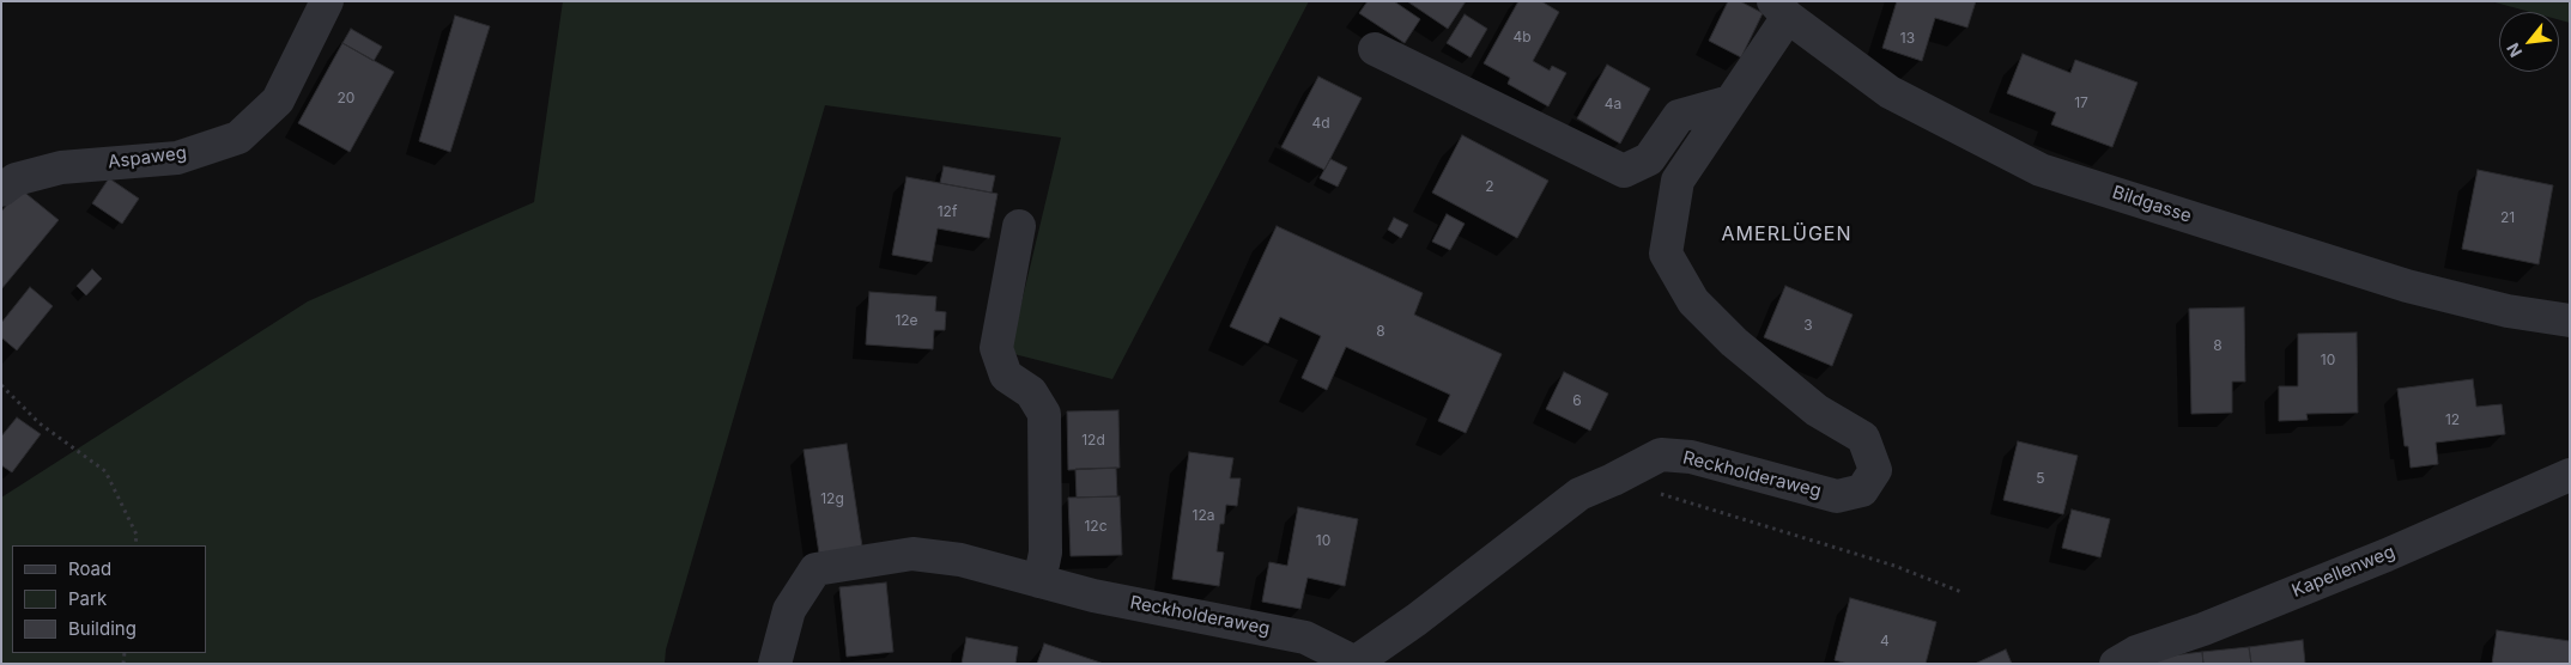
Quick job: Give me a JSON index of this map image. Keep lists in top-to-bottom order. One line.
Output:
{"streets":{"street":["Aspaweg","Bildgasse","Reckholderaweg","Kapellenweg"]},"crossings":[["Bildgasse","Reckholderaweg"]],"districts":["AMERLÜGEN"],"house_numbers":["4b","13","20","17","4a","4d","2","12f","21","12e","3","8","8","10","6","12","12d","5","12g","12a","12c","10","4"],"legend":["Road","Park","Building"],"north":"bottom left"}
